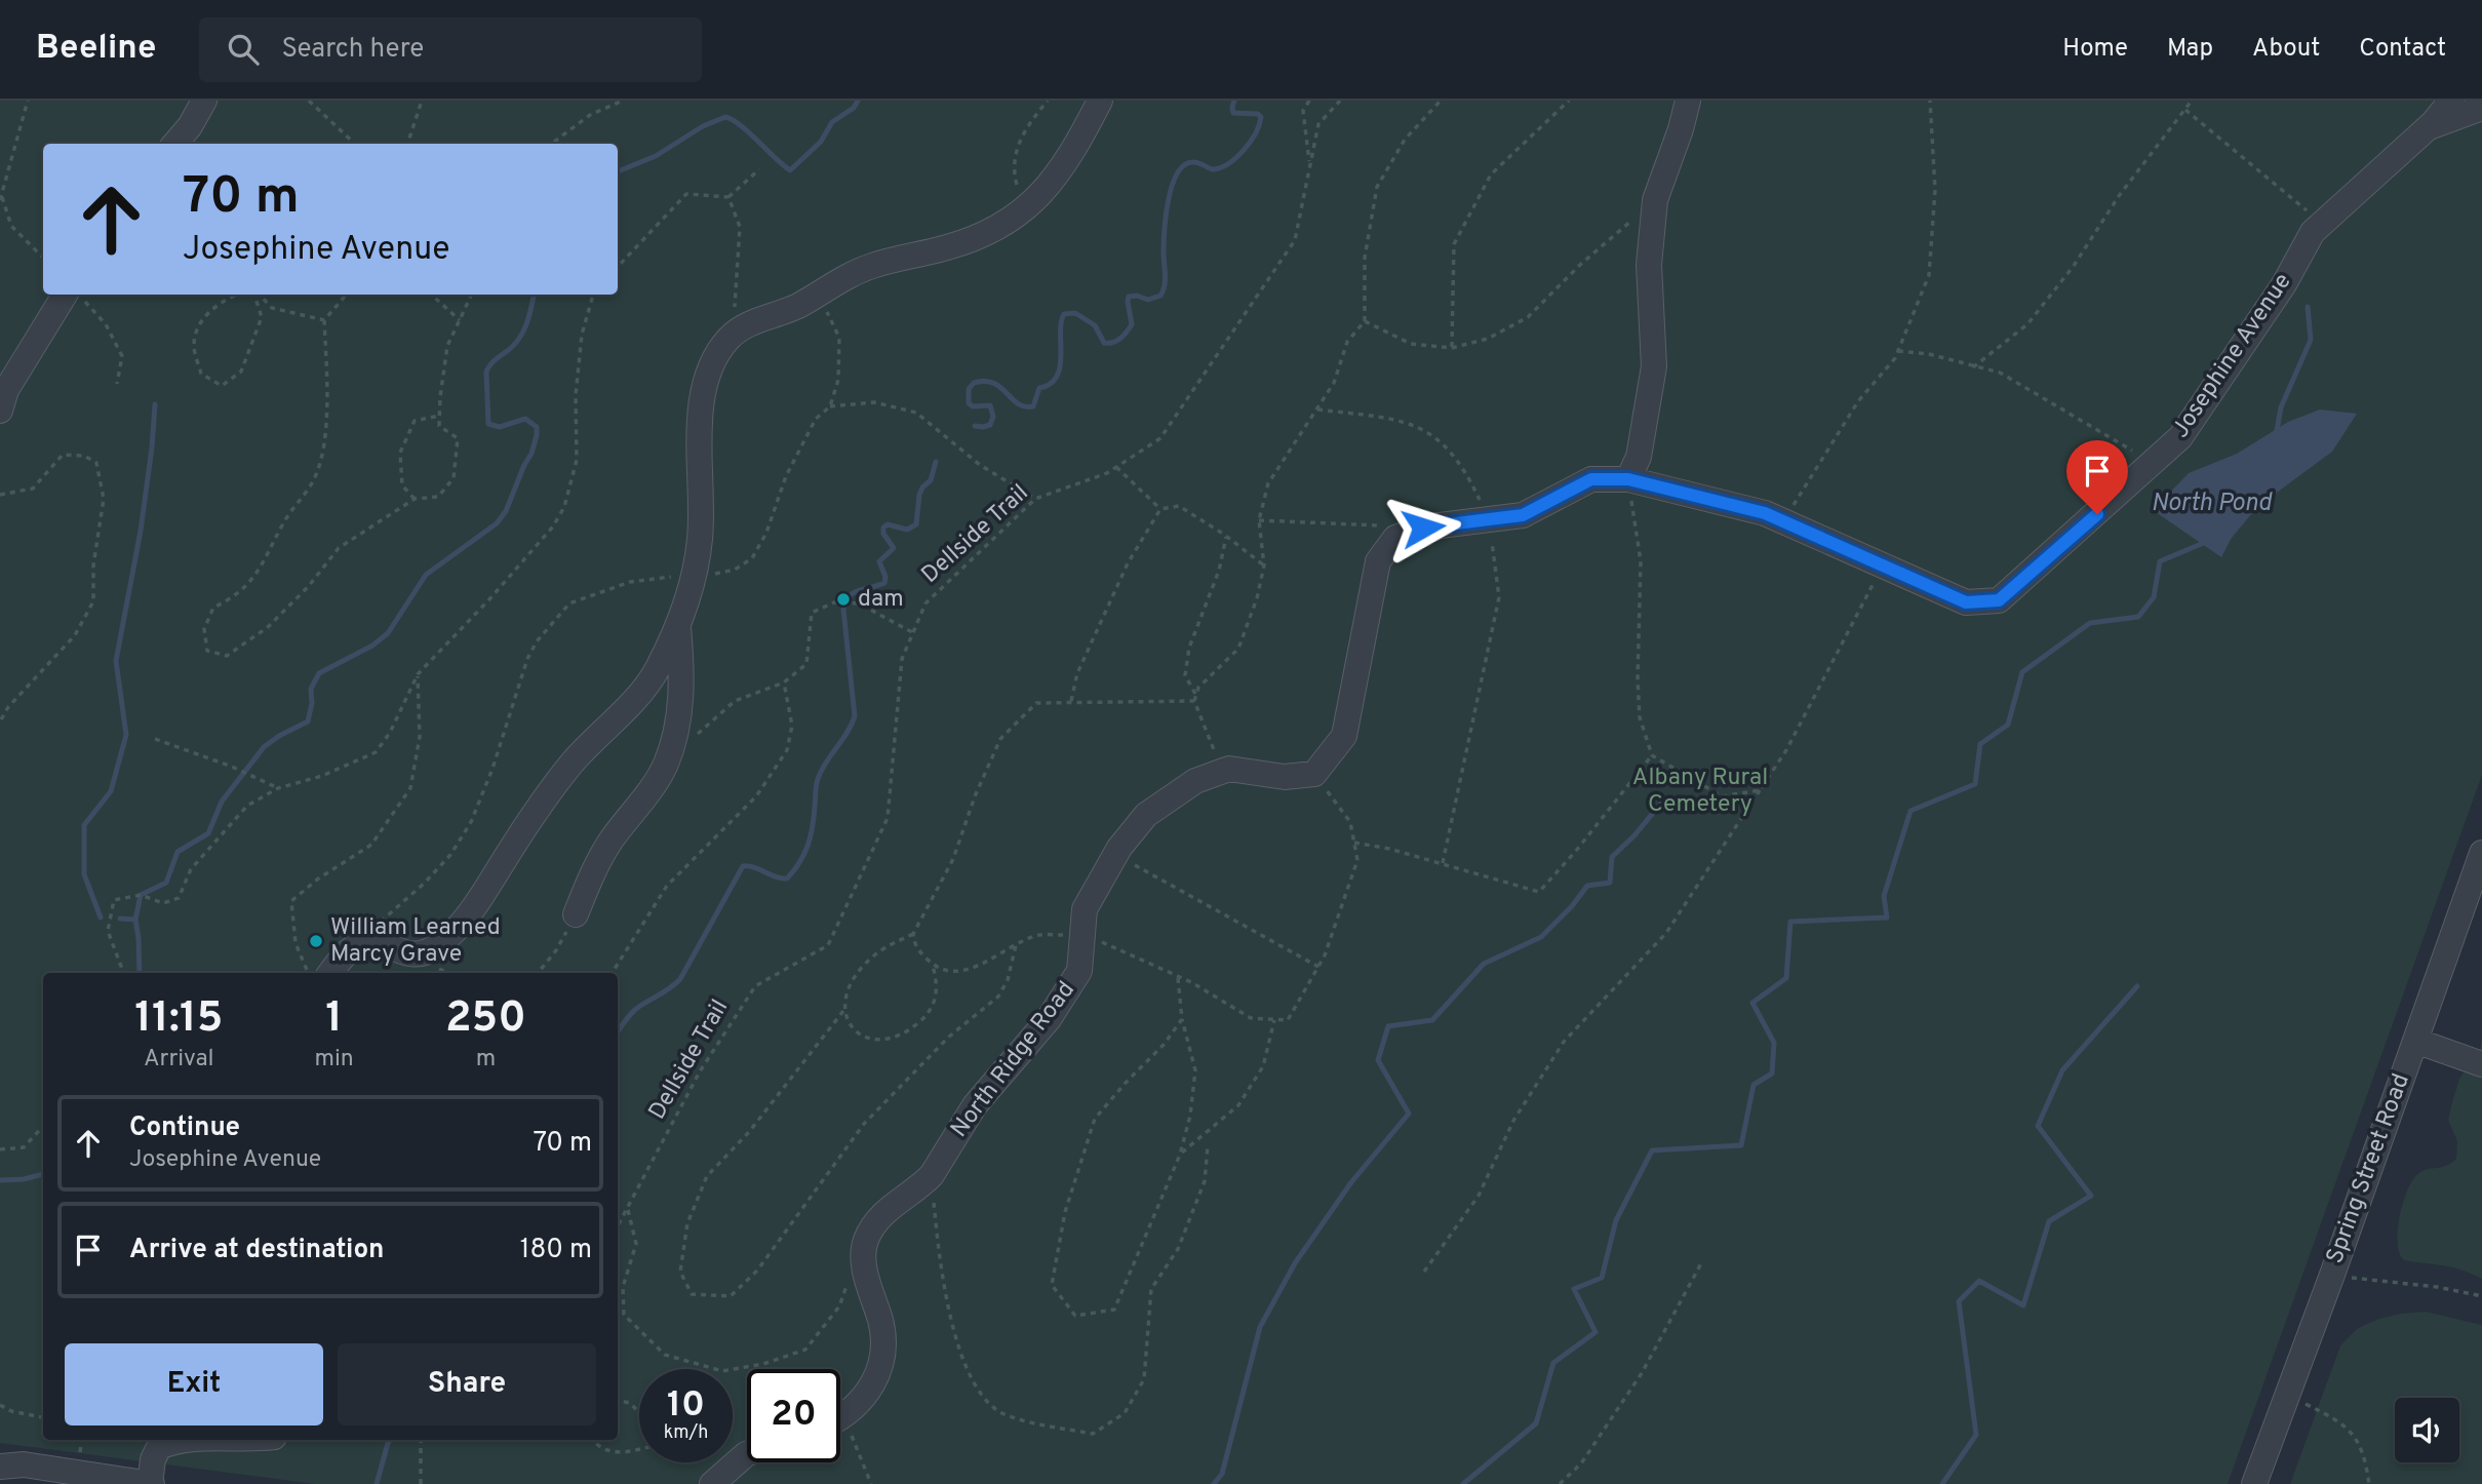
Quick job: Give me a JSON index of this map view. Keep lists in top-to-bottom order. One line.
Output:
{"streets":{"street":["Josephine Avenue","North Ridge Road","Spring Street Road"],"path":["Dellside Trail"]},"water":["North Pond"],"parks":["Albany Rural Cemetery"],"places":["dam","William Learned Marcy Grave"],"page":{"header":"Beeline","search":"Search here","nav":["Home","Map","About","Contact"],"turn":["70 m","Josephine Avenue"],"eta":["11:15","Arrival","1","min","250","m"],"list":[{"name":"Continue","note":"Josephine Avenue","value":"70 m"},{"name":"Arrive at destination","value":"180 m"}],"buttons":["Exit","Share"],"speed":"10 km/h","limit":"20"}}
